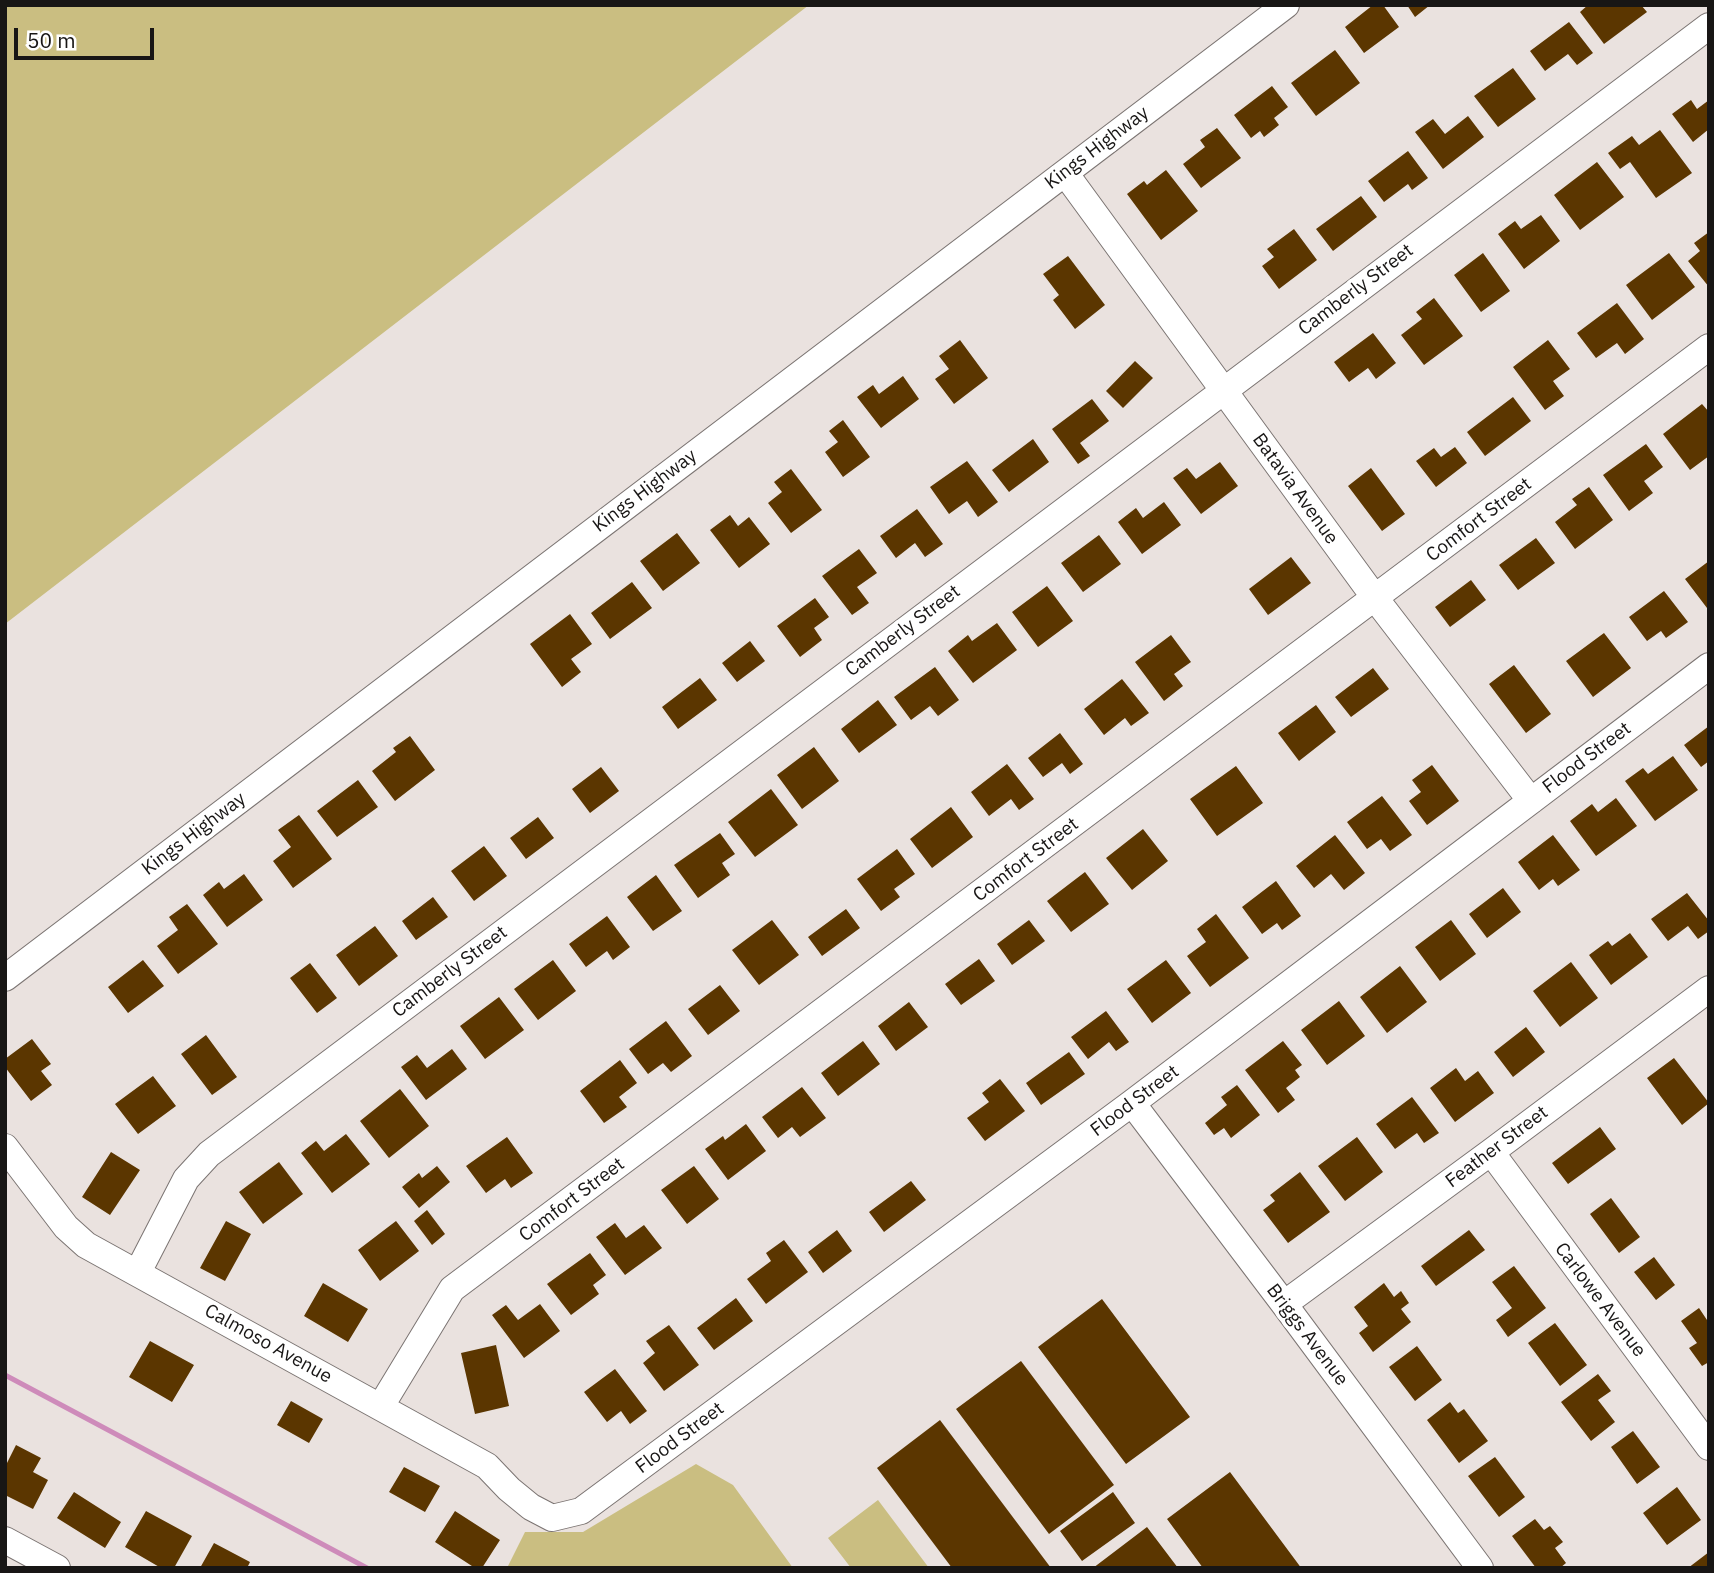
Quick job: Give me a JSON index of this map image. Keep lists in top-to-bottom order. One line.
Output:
{"streets":{"street":["Kings Highway","Camberly Street","Batavia Avenue","Comfort Street","Flood Street","Feather Street","Carlowe Avenue","Briggs Avenue","Calmoso Avenue"]},"crossings":[["Kings Highway","Batavia Avenue"],["Camberly Street","Batavia Avenue"],["Camberly Street","Calmoso Avenue"],["Batavia Avenue","Comfort Street"],["Batavia Avenue","Flood Street"],["Comfort Street","Calmoso Avenue"],["Flood Street","Briggs Avenue"],["Flood Street","Calmoso Avenue"],["Feather Street","Carlowe Avenue"],["Feather Street","Briggs Avenue"]],"scale_bar":"50 m"}
